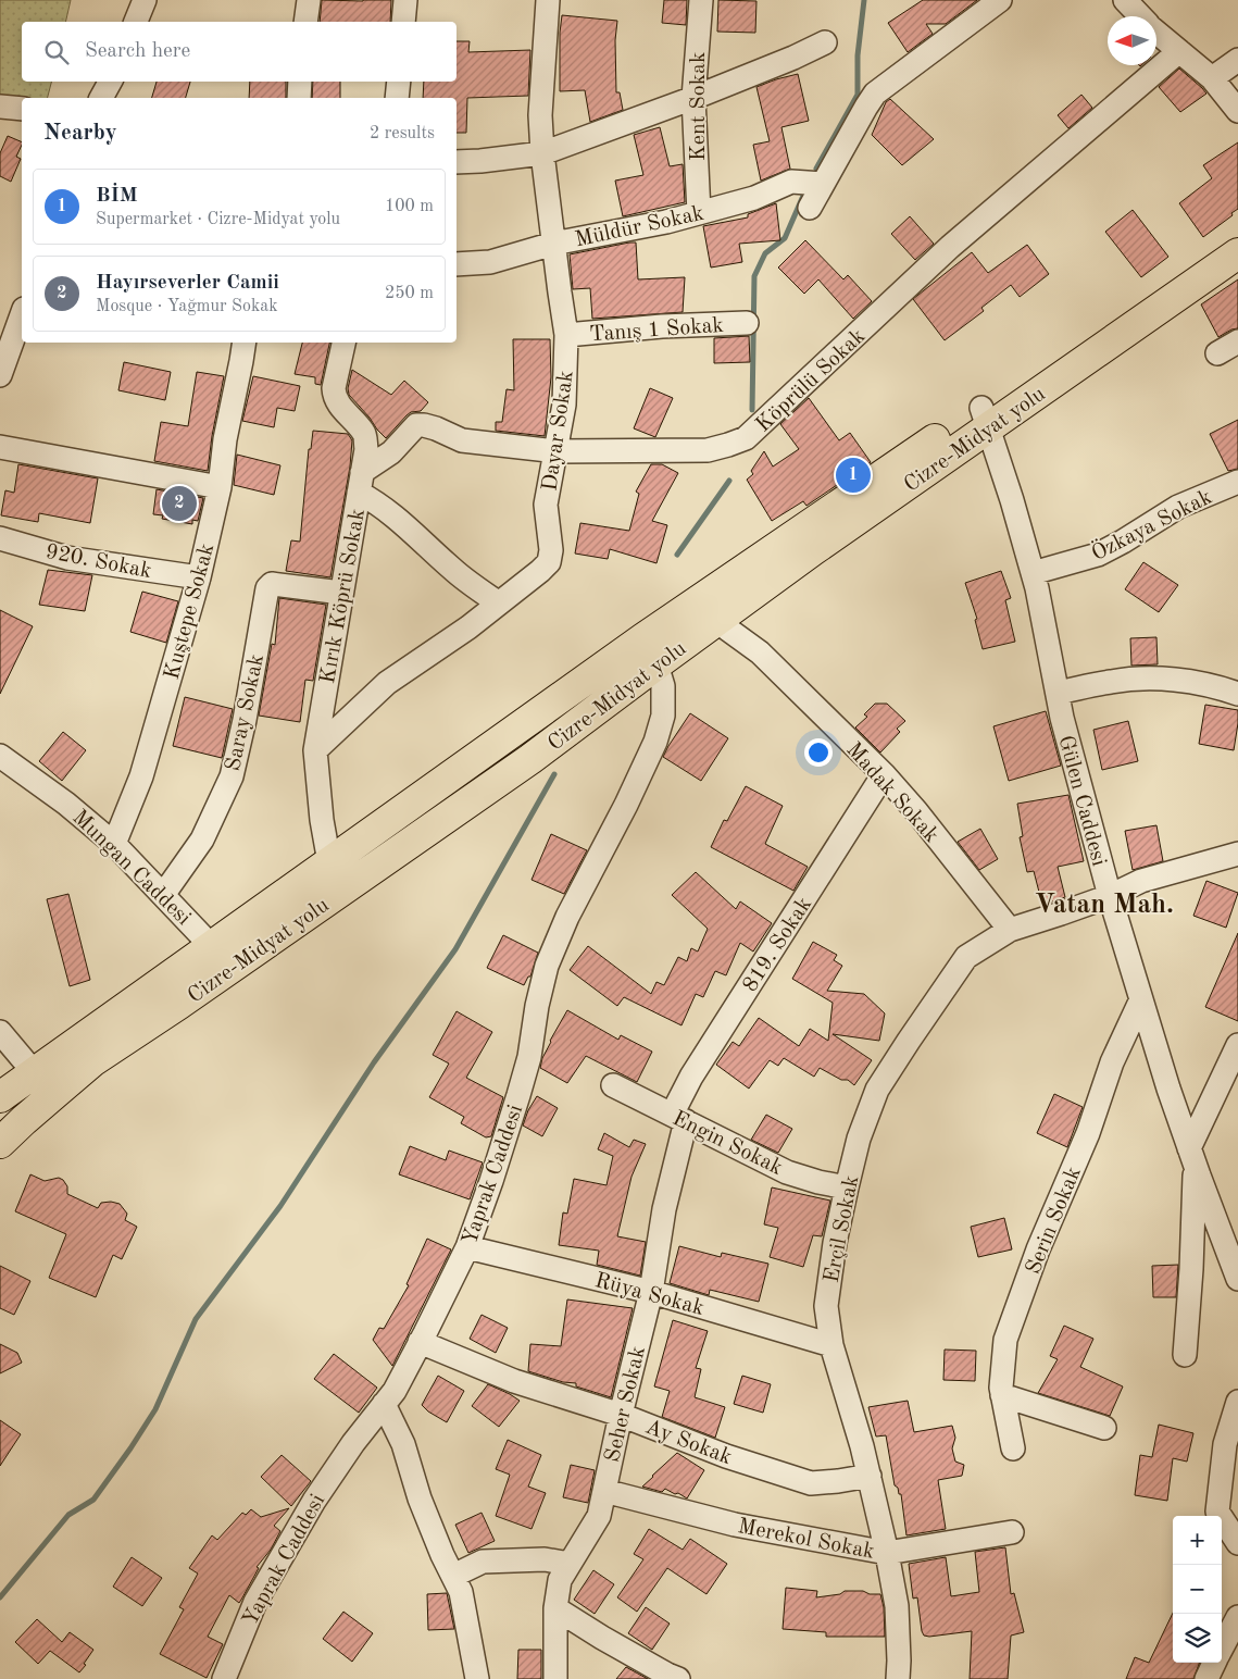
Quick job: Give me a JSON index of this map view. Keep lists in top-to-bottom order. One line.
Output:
{"streets":{"highway":["Cizre-Midyat yolu"],"street":["Kent Sokak","Müldür Sokak","Tanış 1 Sokak","Köprülü Sokak","Dayar Sokak","Özkaya Sokak","920. Sokak","Kırık Köprü Sokak","Kuştepe Sokak","Saray Sokak","Madak Sokak","Gülen Caddesi","Mungan Caddesi","819. Sokak","Engin Sokak","Yaprak Caddesi","Serin Sokak","Erçil Sokak","Rüya Sokak","Seher Sokak","Ay Sokak","Merekol Sokak"]},"crossings":[["Kent Sokak","Müldür Sokak"],["Müldür Sokak","Dayar Sokak"],["Tanış 1 Sokak","Dayar Sokak"],["Köprülü Sokak","Dayar Sokak"],["Köprülü Sokak","Kırık Köprü Sokak"],["Dayar Sokak","Kırık Köprü Sokak"],["Cizre-Midyat yolu","Kırık Köprü Sokak"],["Cizre-Midyat yolu","Madak Sokak"],["Cizre-Midyat yolu","Gülen Caddesi"],["Cizre-Midyat yolu","Mungan Caddesi"],["Cizre-Midyat yolu","Yaprak Caddesi"],["Özkaya Sokak","Gülen Caddesi"],["920. Sokak","Kuştepe Sokak"],["Kırık Köprü Sokak","Saray Sokak"],["Kuştepe Sokak","Mungan Caddesi"],["Saray Sokak","Mungan Caddesi"],["Madak Sokak","819. Sokak"],["Madak Sokak","Erçil Sokak"],["Gülen Caddesi","Serin Sokak"],["Gülen Caddesi","Erçil Sokak"],["819. Sokak","Engin Sokak"],["819. Sokak","Seher Sokak"],["Engin Sokak","Erçil Sokak"],["Engin Sokak","Seher Sokak"],["Yaprak Caddesi","Rüya Sokak"],["Yaprak Caddesi","Ay Sokak"],["Erçil Sokak","Rüya Sokak"],["Erçil Sokak","Ay Sokak"],["Erçil Sokak","Merekol Sokak"],["Rüya Sokak","Seher Sokak"],["Seher Sokak","Ay Sokak"],["Seher Sokak","Merekol Sokak"]],"districts":["Vatan Mah."],"north":"left","page":{"search":"Search here","heading":["Nearby","2 results"],"list":[{"mark":"1","name":"BİM","note":"Supermarket · Cizre-Midyat yolu","value":"100 m"},{"mark":"2","name":"Hayırseverler Camii","note":"Mosque · Yağmur Sokak","value":"250 m"}],"pins":["1","2"],"map_buttons":["+","−"]}}
